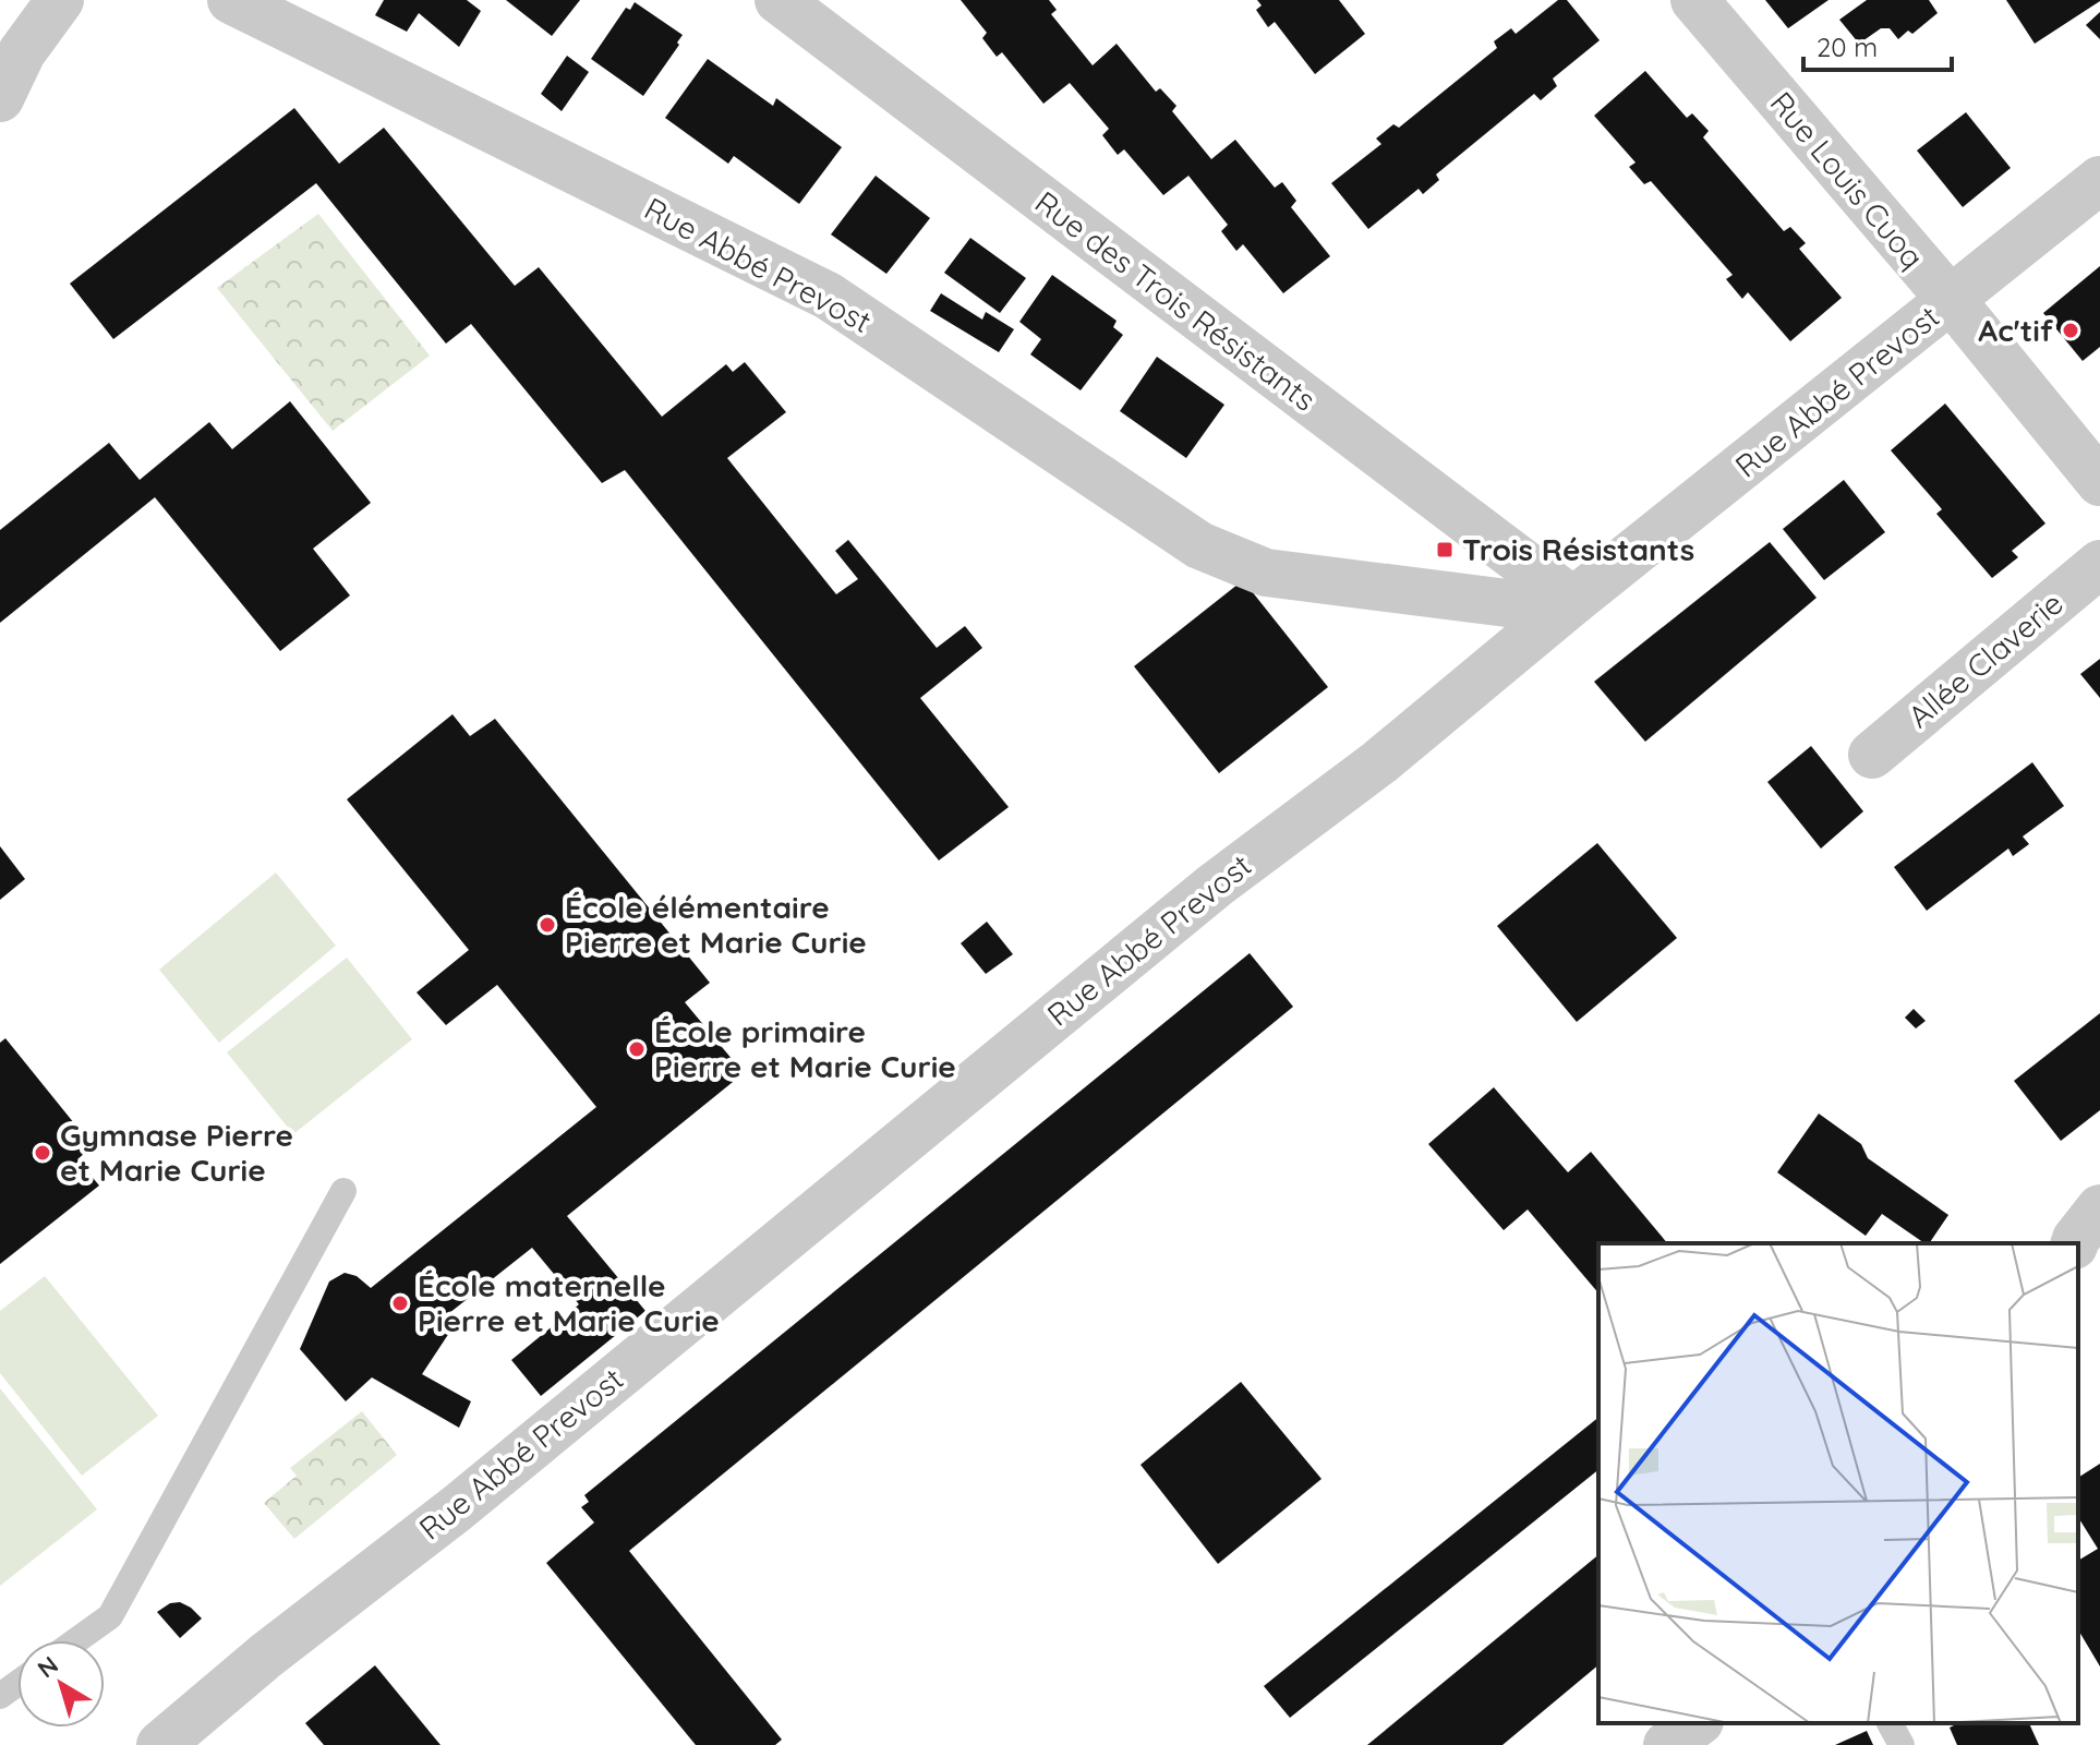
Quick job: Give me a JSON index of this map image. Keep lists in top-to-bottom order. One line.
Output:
{"streets":{"street":["Rue Louis Cuoq","Rue Abbé Prevost","Rue des Trois Résistants","Allée Claverie"]},"crossings":[["Rue Louis Cuoq","Rue Abbé Prevost"],["Rue Abbé Prevost","Rue des Trois Résistants"]],"places":{"other":["Ac'tif","École élémentaire Pierre et Marie Curie","École primaire Pierre et Marie Curie","Gymnase Pierre et Marie Curie","École maternelle Pierre et Marie Curie"],"transit":["Trois Résistants"]},"scale_bar":"20 m","north":"top left"}
